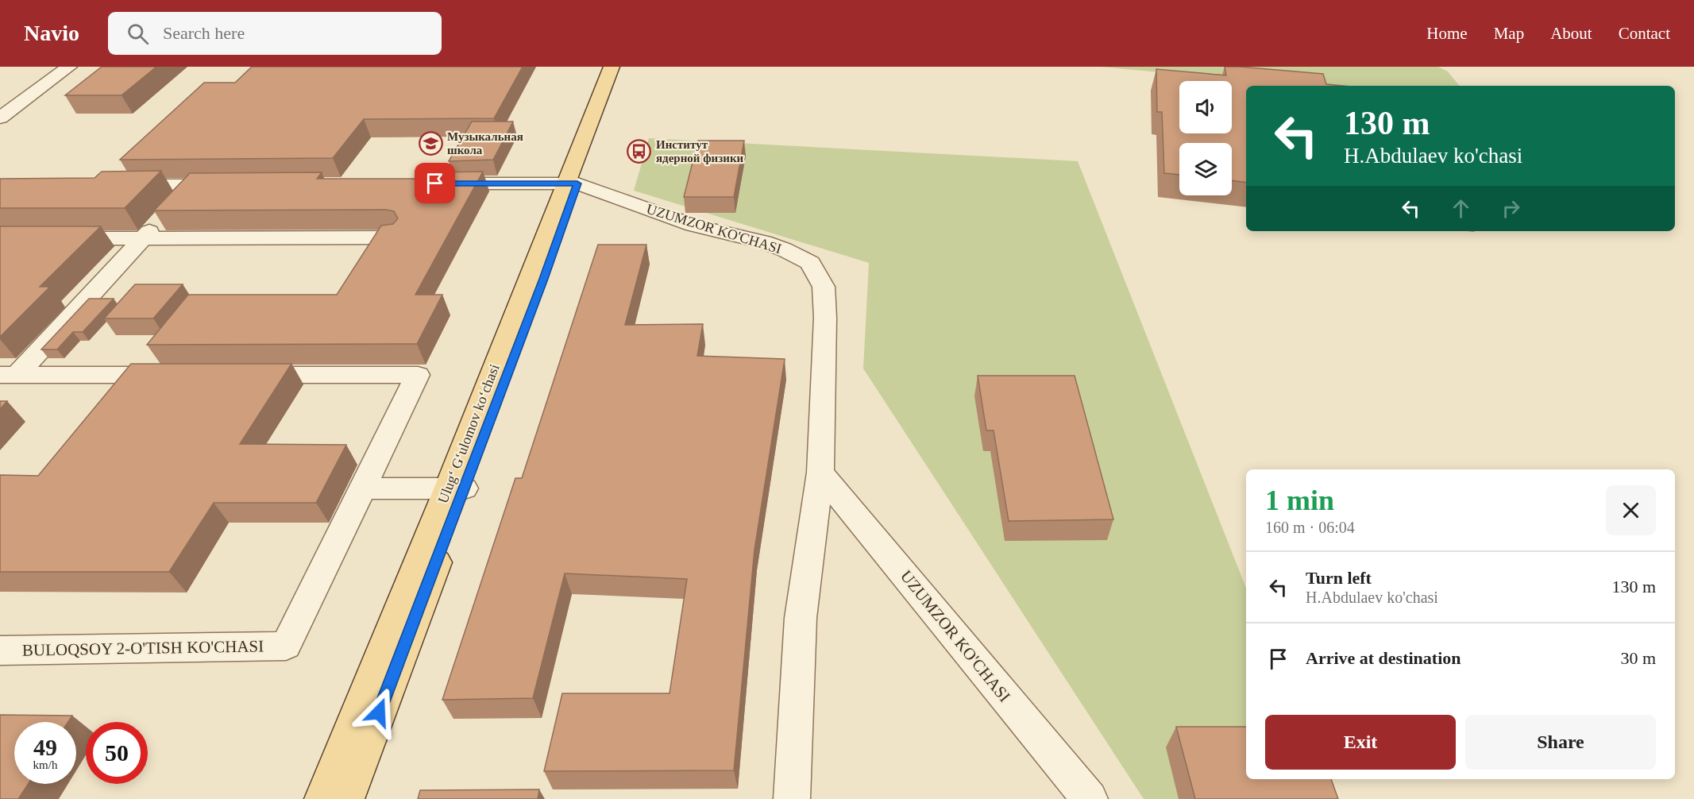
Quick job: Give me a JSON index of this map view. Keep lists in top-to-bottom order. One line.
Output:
{"streets":{"main road":["Ulugʻ Gʻulomov koʻchasi"],"street":["UZUMZOR KO'CHASI","BULOQSOY 2-O'TISH KO'CHASI"]},"crossings":[["UZUMZOR KO'CHASI","Ulugʻ Gʻulomov koʻchasi"]],"places":{"school or university":["Музыкальная школа"],"bus stop":["Институт ядерной физики"]},"page":{"header":"Navio","search":"Search here","nav":["Home","Map","About","Contact"],"turn":["130 m","H.Abdulaev ko'chasi"],"heading":["1 min","160 m · 06:04"],"list":[{"name":"Turn left","note":"H.Abdulaev ko'chasi","value":"130 m"},{"name":"Arrive at destination","value":"30 m"}],"buttons":["Exit","Share"],"speed":"49 km/h","limit":"50"}}
